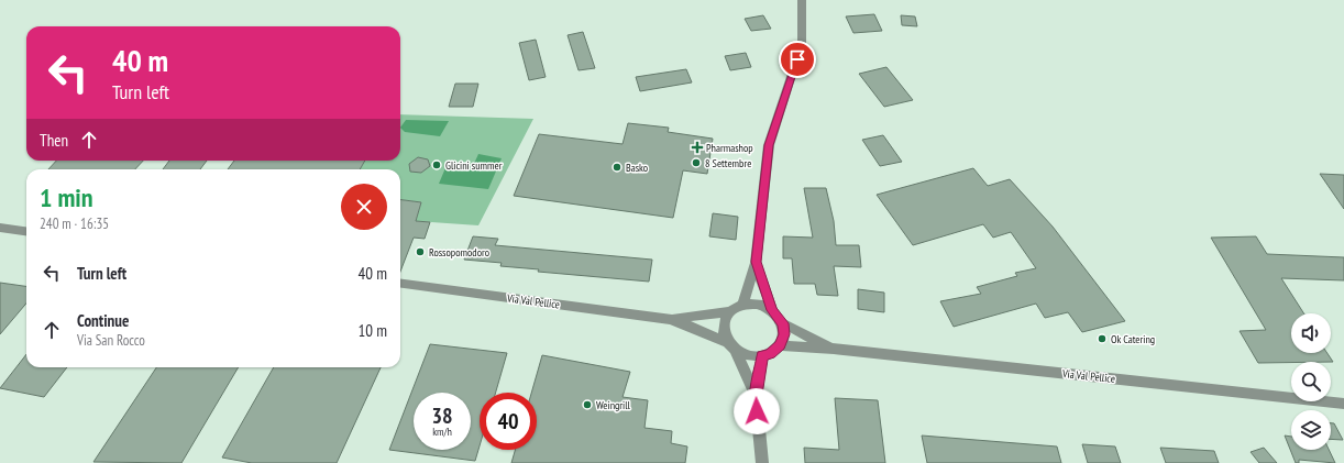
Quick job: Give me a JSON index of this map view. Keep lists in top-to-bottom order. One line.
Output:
{"streets":{"street":["Via Val Pellice"]},"places":{"health":["Pharmashop"],"other":["8 Settembre","Glicini summer","Basko","Rossopomodoro","Ok Catering","Weingrill"]},"page":{"turn":["40 m","Turn left"],"then":"Then","heading":["1 min","240 m · 16:35"],"list":[{"name":"Turn left","value":"40 m"},{"name":"Continue","note":"Via San Rocco","value":"10 m"}],"speed":"38 km/h","limit":"40"}}
